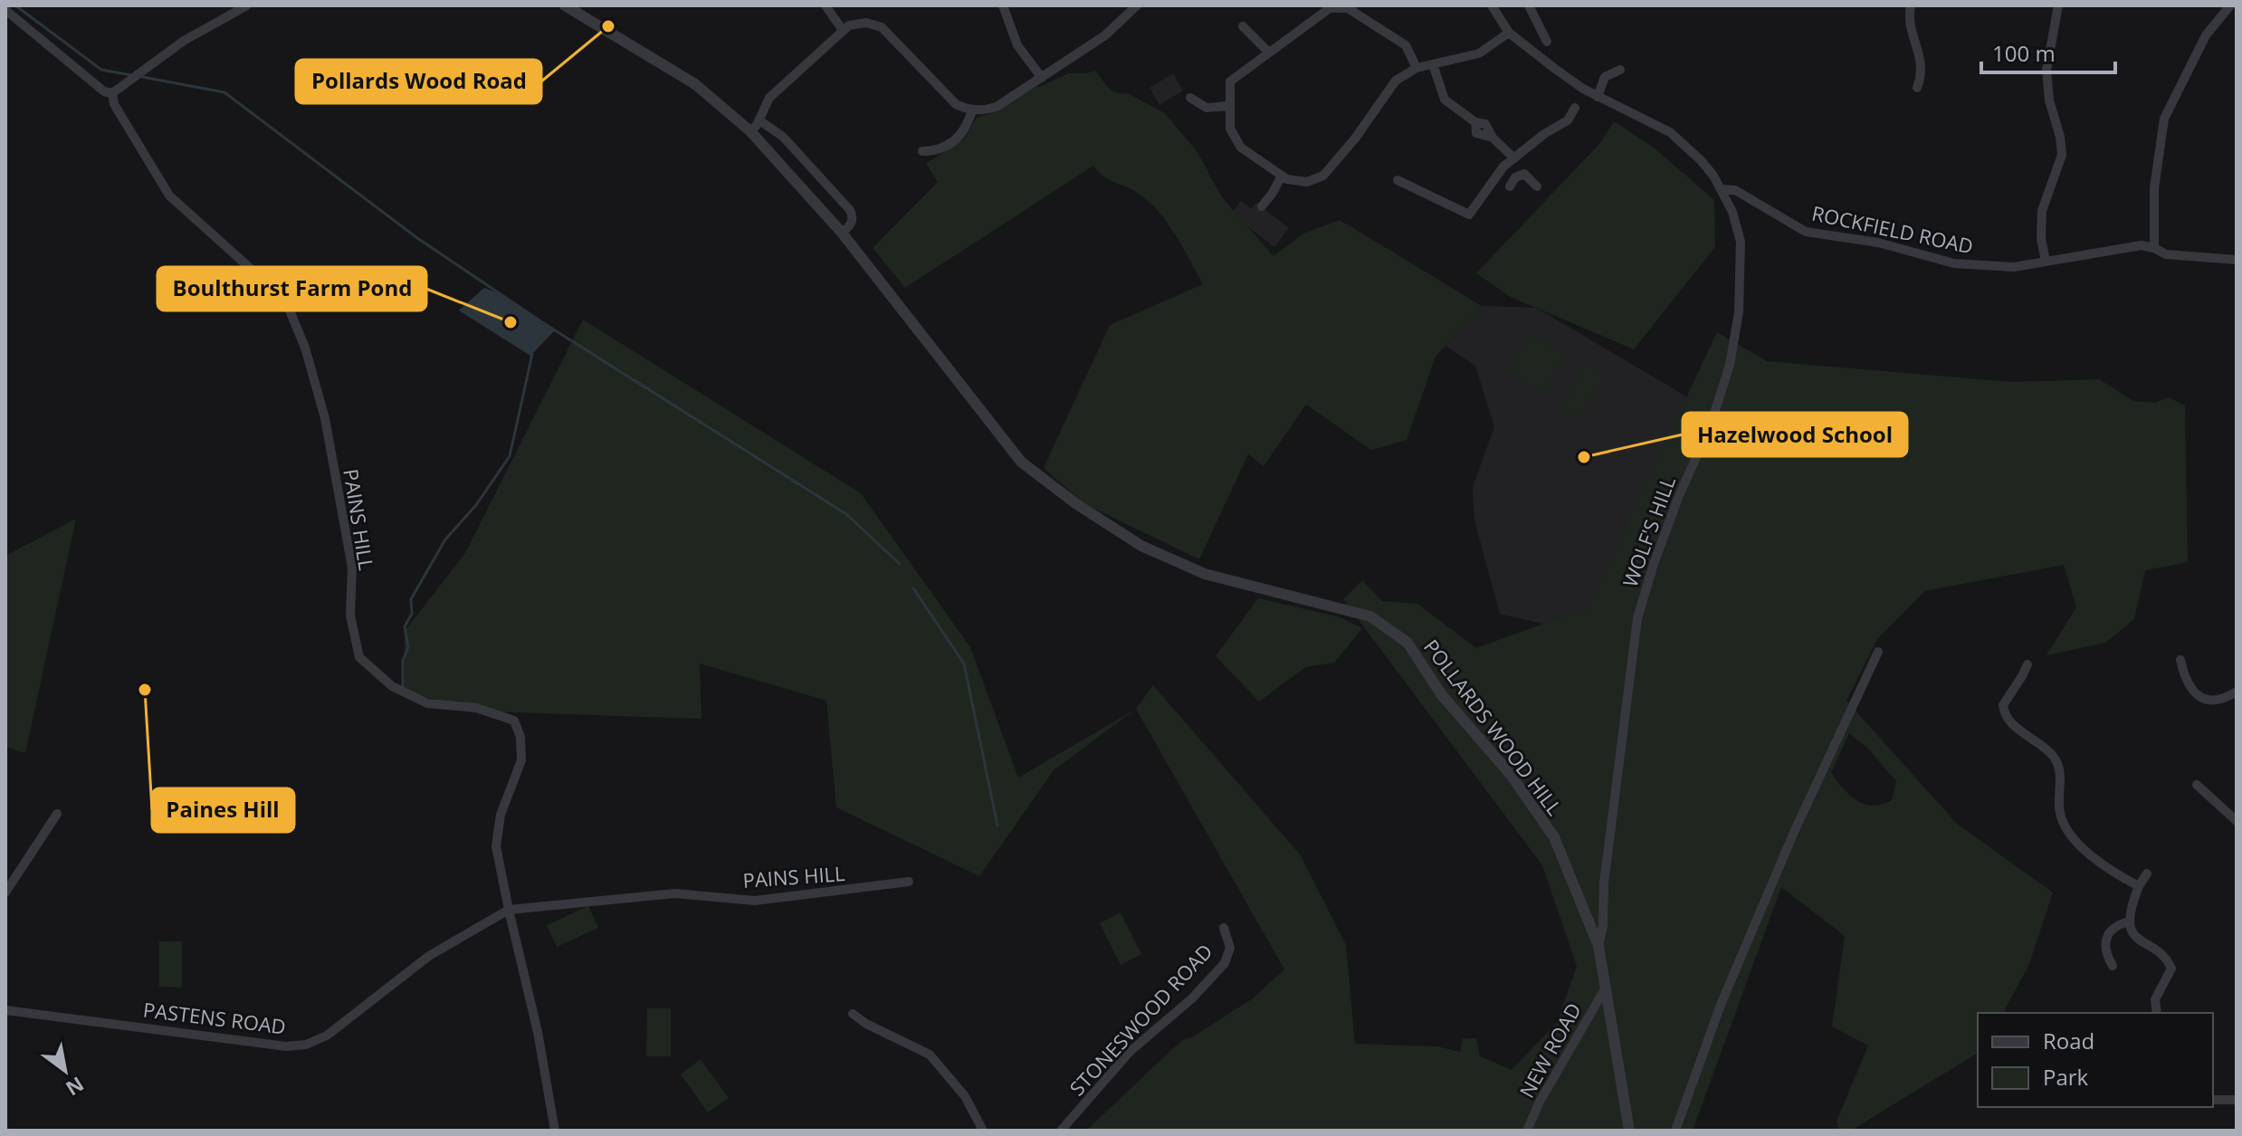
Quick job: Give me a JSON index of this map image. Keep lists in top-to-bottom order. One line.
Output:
{"streets":{"street":["ROCKFIELD ROAD","PAINS HILL","WOLF'S HILL","POLLARDS WOOD HILL","PASTENS ROAD","STONESWOOD ROAD","NEW ROAD"]},"crossings":[["ROCKFIELD ROAD","WOLF'S HILL"],["PAINS HILL","PASTENS ROAD"],["WOLF'S HILL","POLLARDS WOOD HILL"],["POLLARDS WOOD HILL","NEW ROAD"]],"places":["Pollards Wood Road","Boulthurst Farm Pond","Hazelwood School","Paines Hill"],"legend":["Road","Park"],"scale_bar":"100 m","north":"bottom right"}
